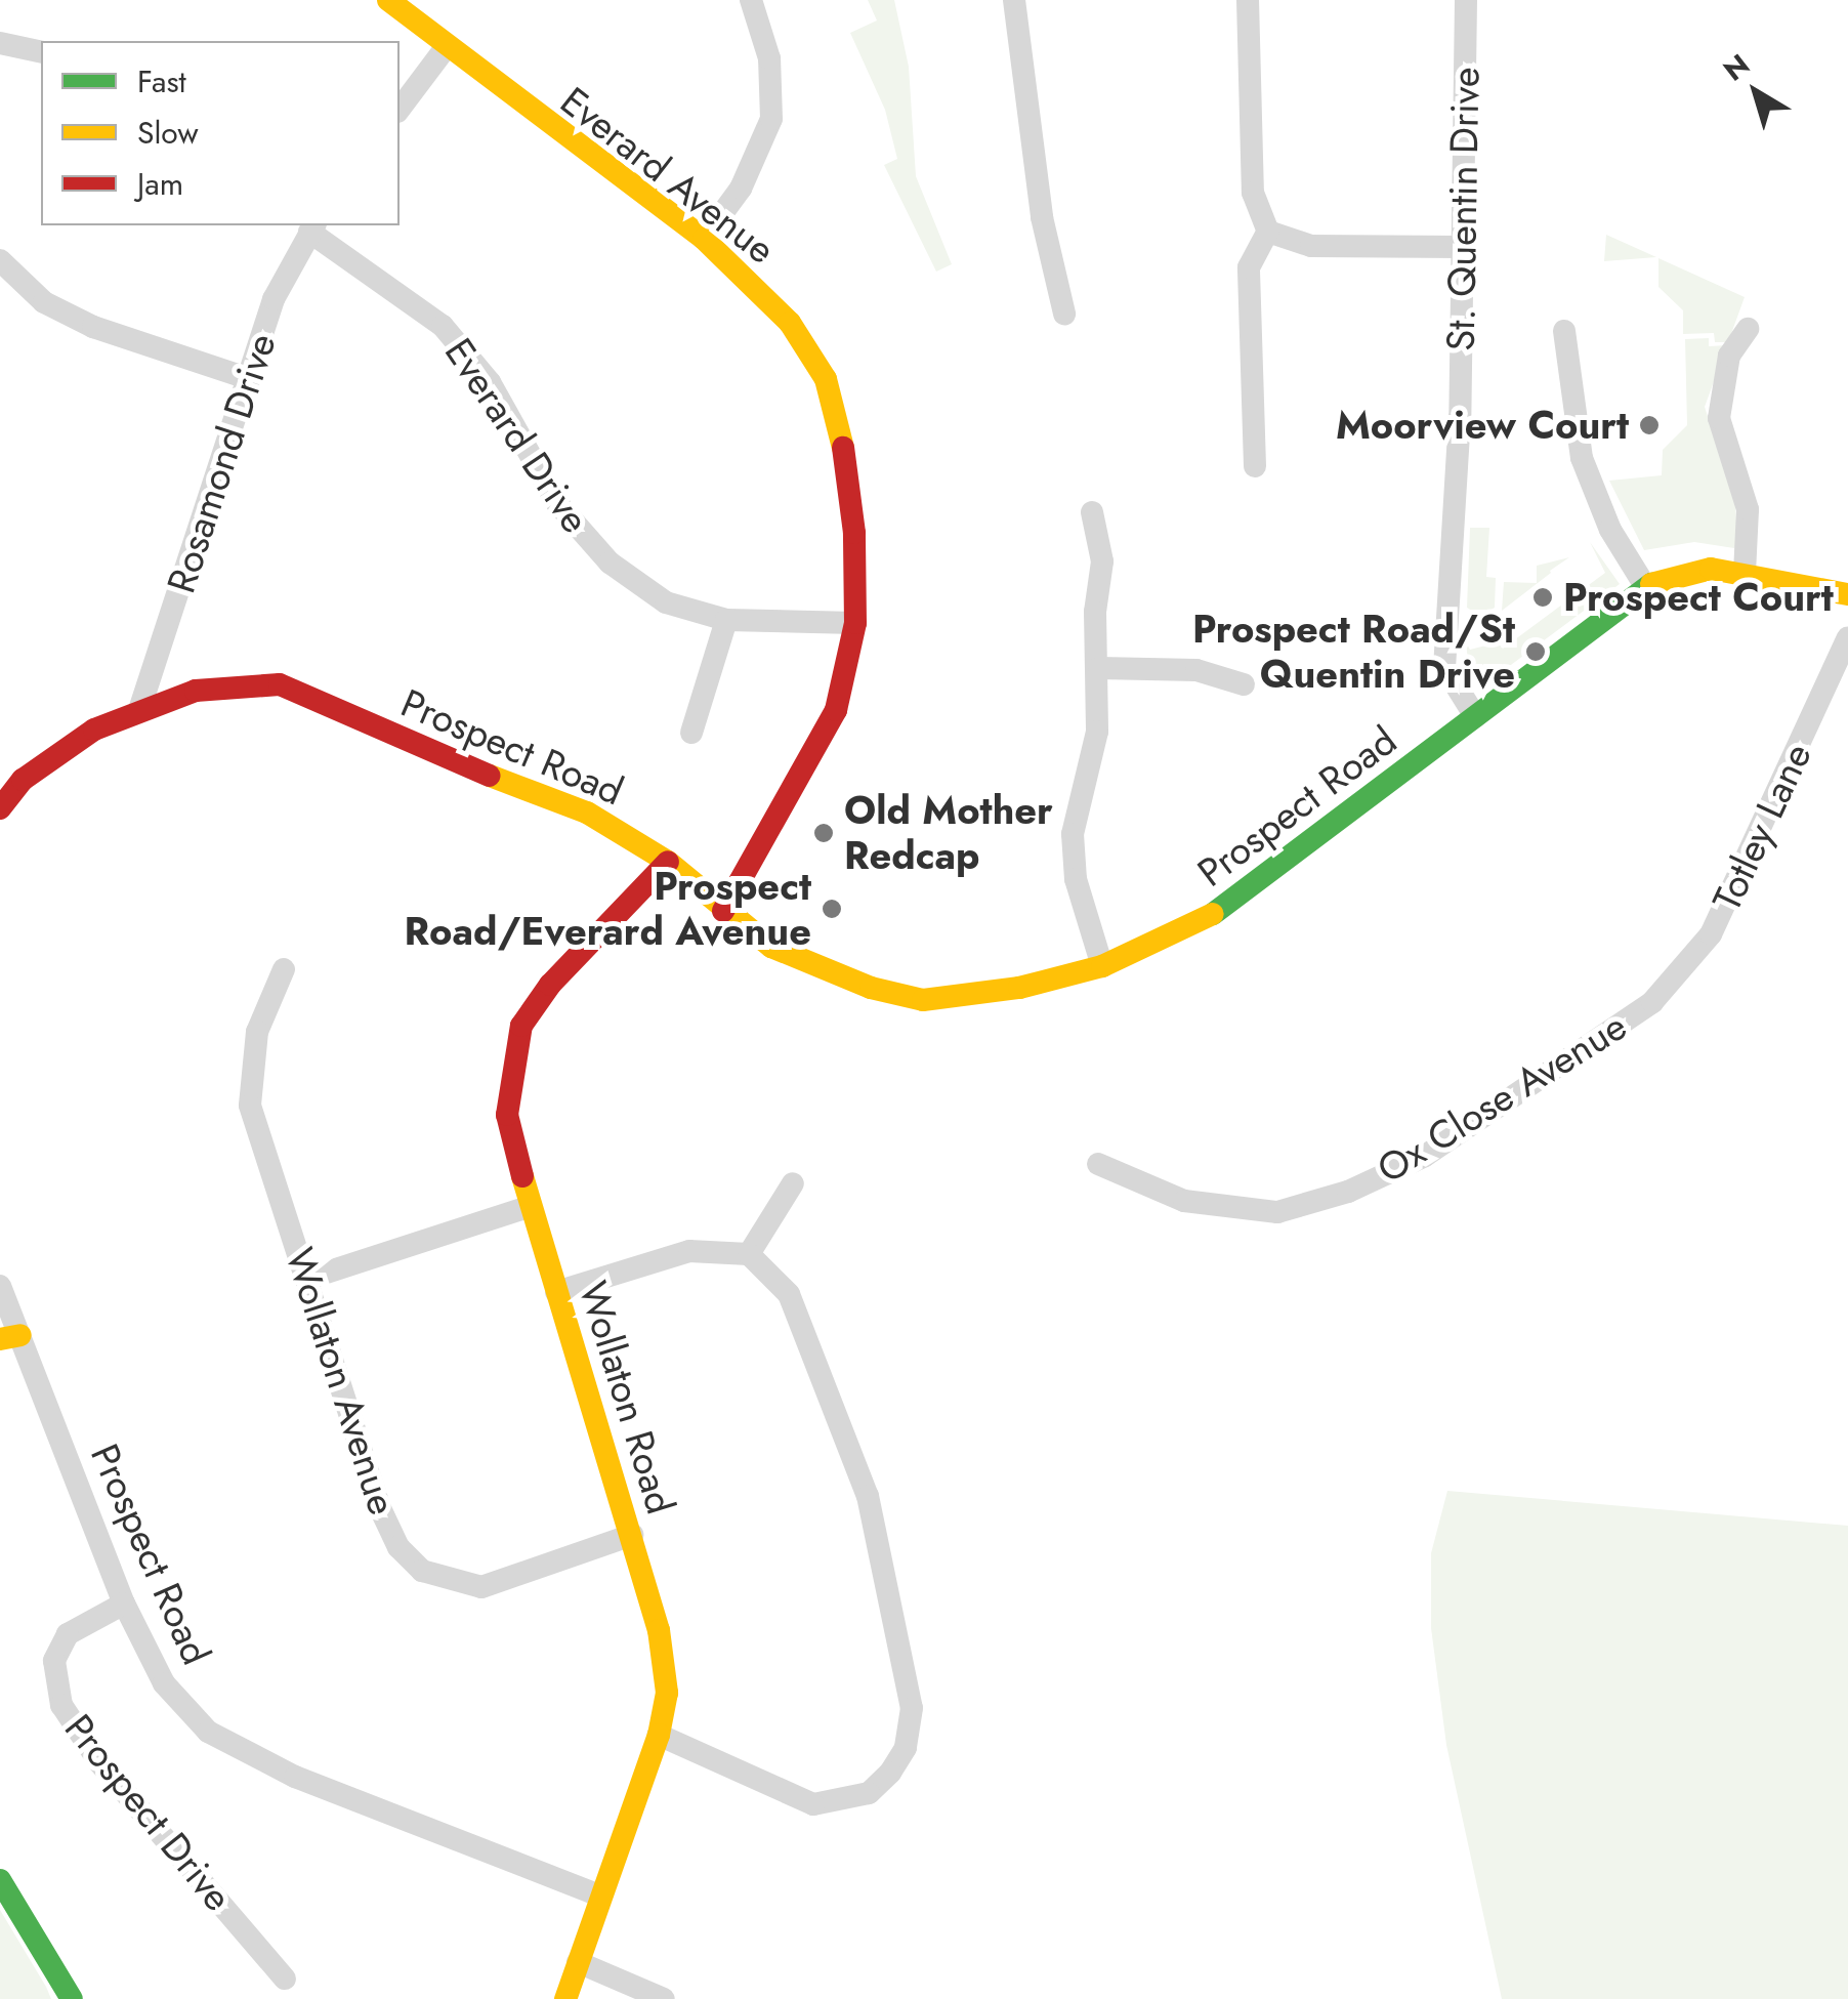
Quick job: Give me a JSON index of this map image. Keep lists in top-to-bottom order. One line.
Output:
{"streets":{"street":["Everard Avenue","St. Quentin Drive","Everard Drive","Rosamond Drive","Prospect Road","Totley Lane","Ox Close Avenue","Wollaton Avenue","Wollaton Road","Prospect Drive"]},"crossings":[["Everard Avenue","Everard Drive"],["Everard Avenue","Prospect Road"],["St. Quentin Drive","Prospect Road"],["Everard Drive","Rosamond Drive"],["Rosamond Drive","Prospect Road"],["Prospect Road","Wollaton Road"],["Prospect Road","Prospect Drive"],["Totley Lane","Ox Close Avenue"],["Wollaton Avenue","Wollaton Road"]],"places":["Moorview Court","Prospect Court","Prospect Road/St Quentin Drive","Old Mother Redcap","Prospect Road/Everard Avenue"],"legend":["Fast","Slow","Jam"],"north":"top left"}
